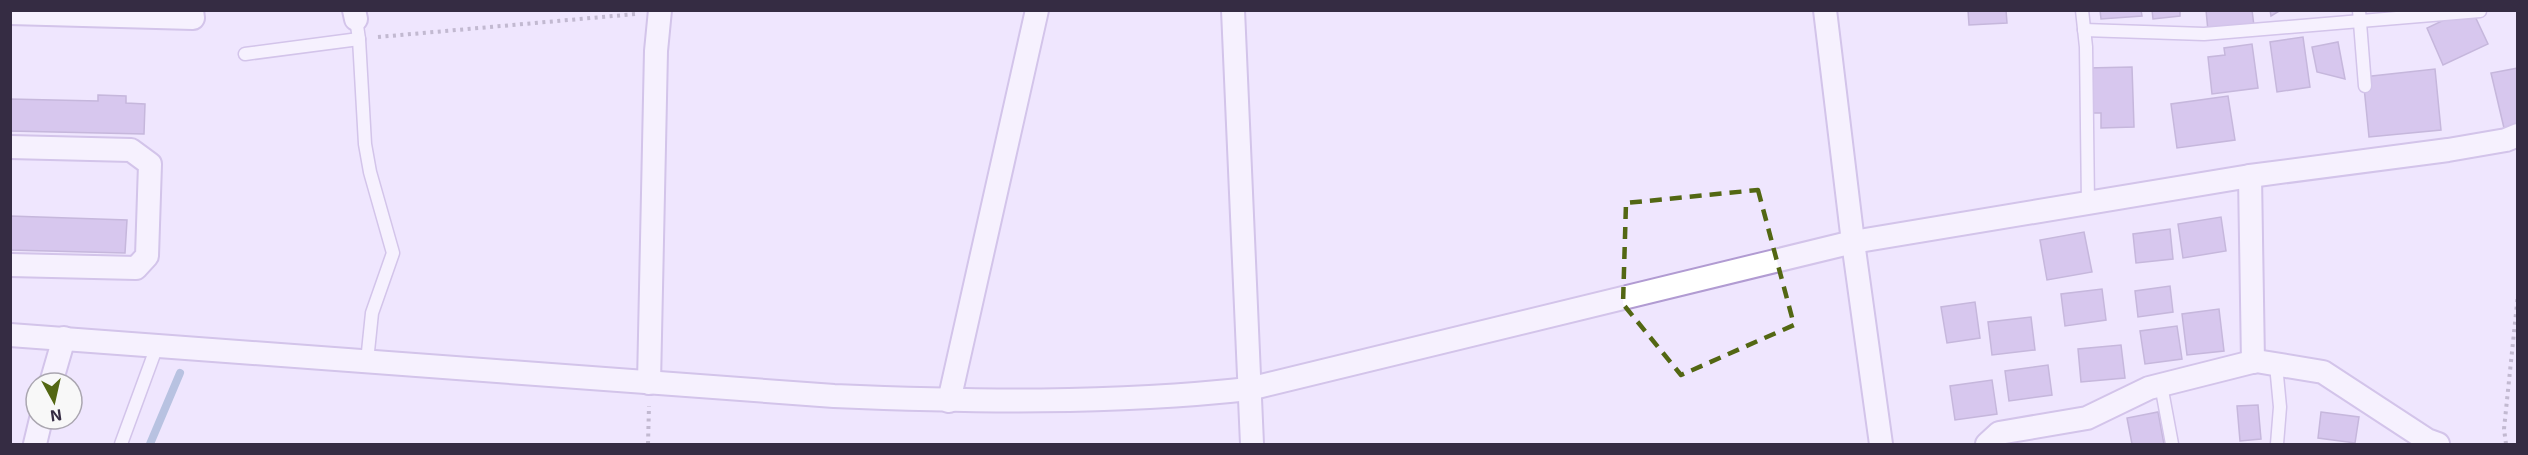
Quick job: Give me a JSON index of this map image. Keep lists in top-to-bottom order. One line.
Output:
{"north":"bottom"}
